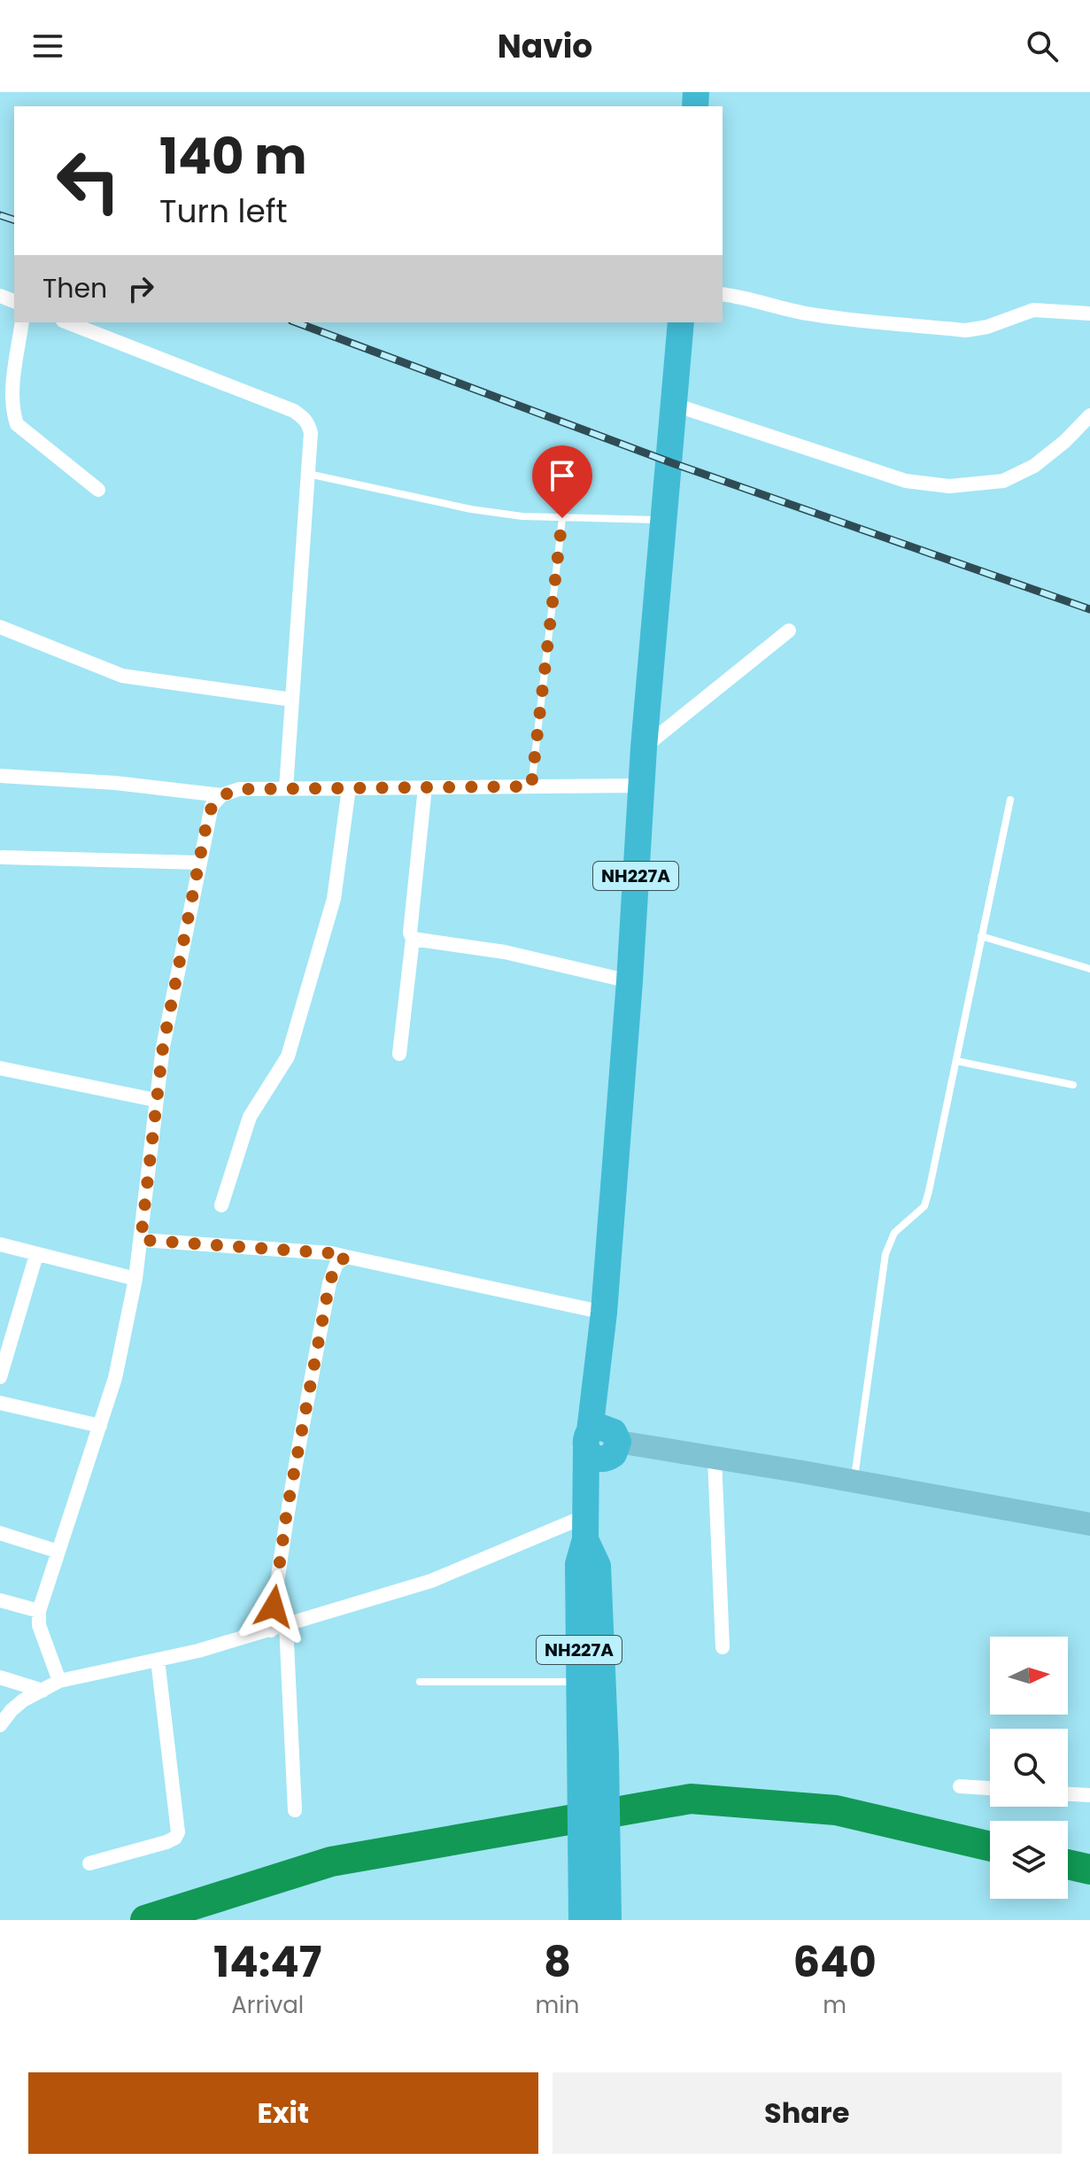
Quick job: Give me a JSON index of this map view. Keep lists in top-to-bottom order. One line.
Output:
{"streets":{"highway":["NH227A"]},"north":"right","page":{"header":"Navio","turn":["140 m","Turn left"],"then":"Then","eta":["14:47","Arrival","8","min","640","m"],"buttons":["Exit","Share"]}}
